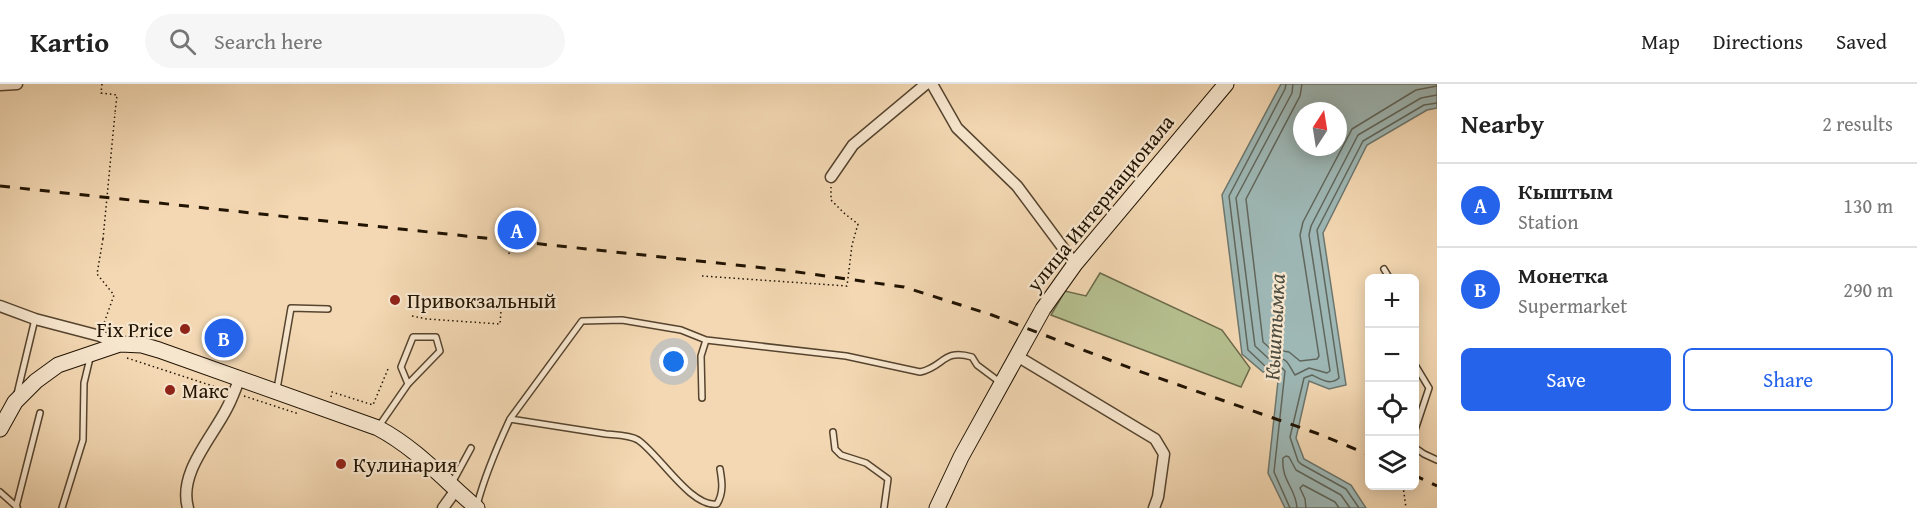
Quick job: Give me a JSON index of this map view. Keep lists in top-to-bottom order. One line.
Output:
{"streets":{"main road":["улица Интернационала"]},"water":["Кыштымка"],"places":["Привокзальный","Fix Price","Макс","Кулинария"],"north":"top","page":{"header":"Kartio","search":"Search here","nav":["Map","Directions","Saved"],"heading":["Nearby","2 results"],"list":[{"mark":"A","name":"Кыштым","note":"Station","value":"130 m"},{"mark":"B","name":"Монетка","note":"Supermarket","value":"290 m"}],"pins":["A","B"],"map_buttons":["+","−"],"buttons":["Save","Share"]}}
